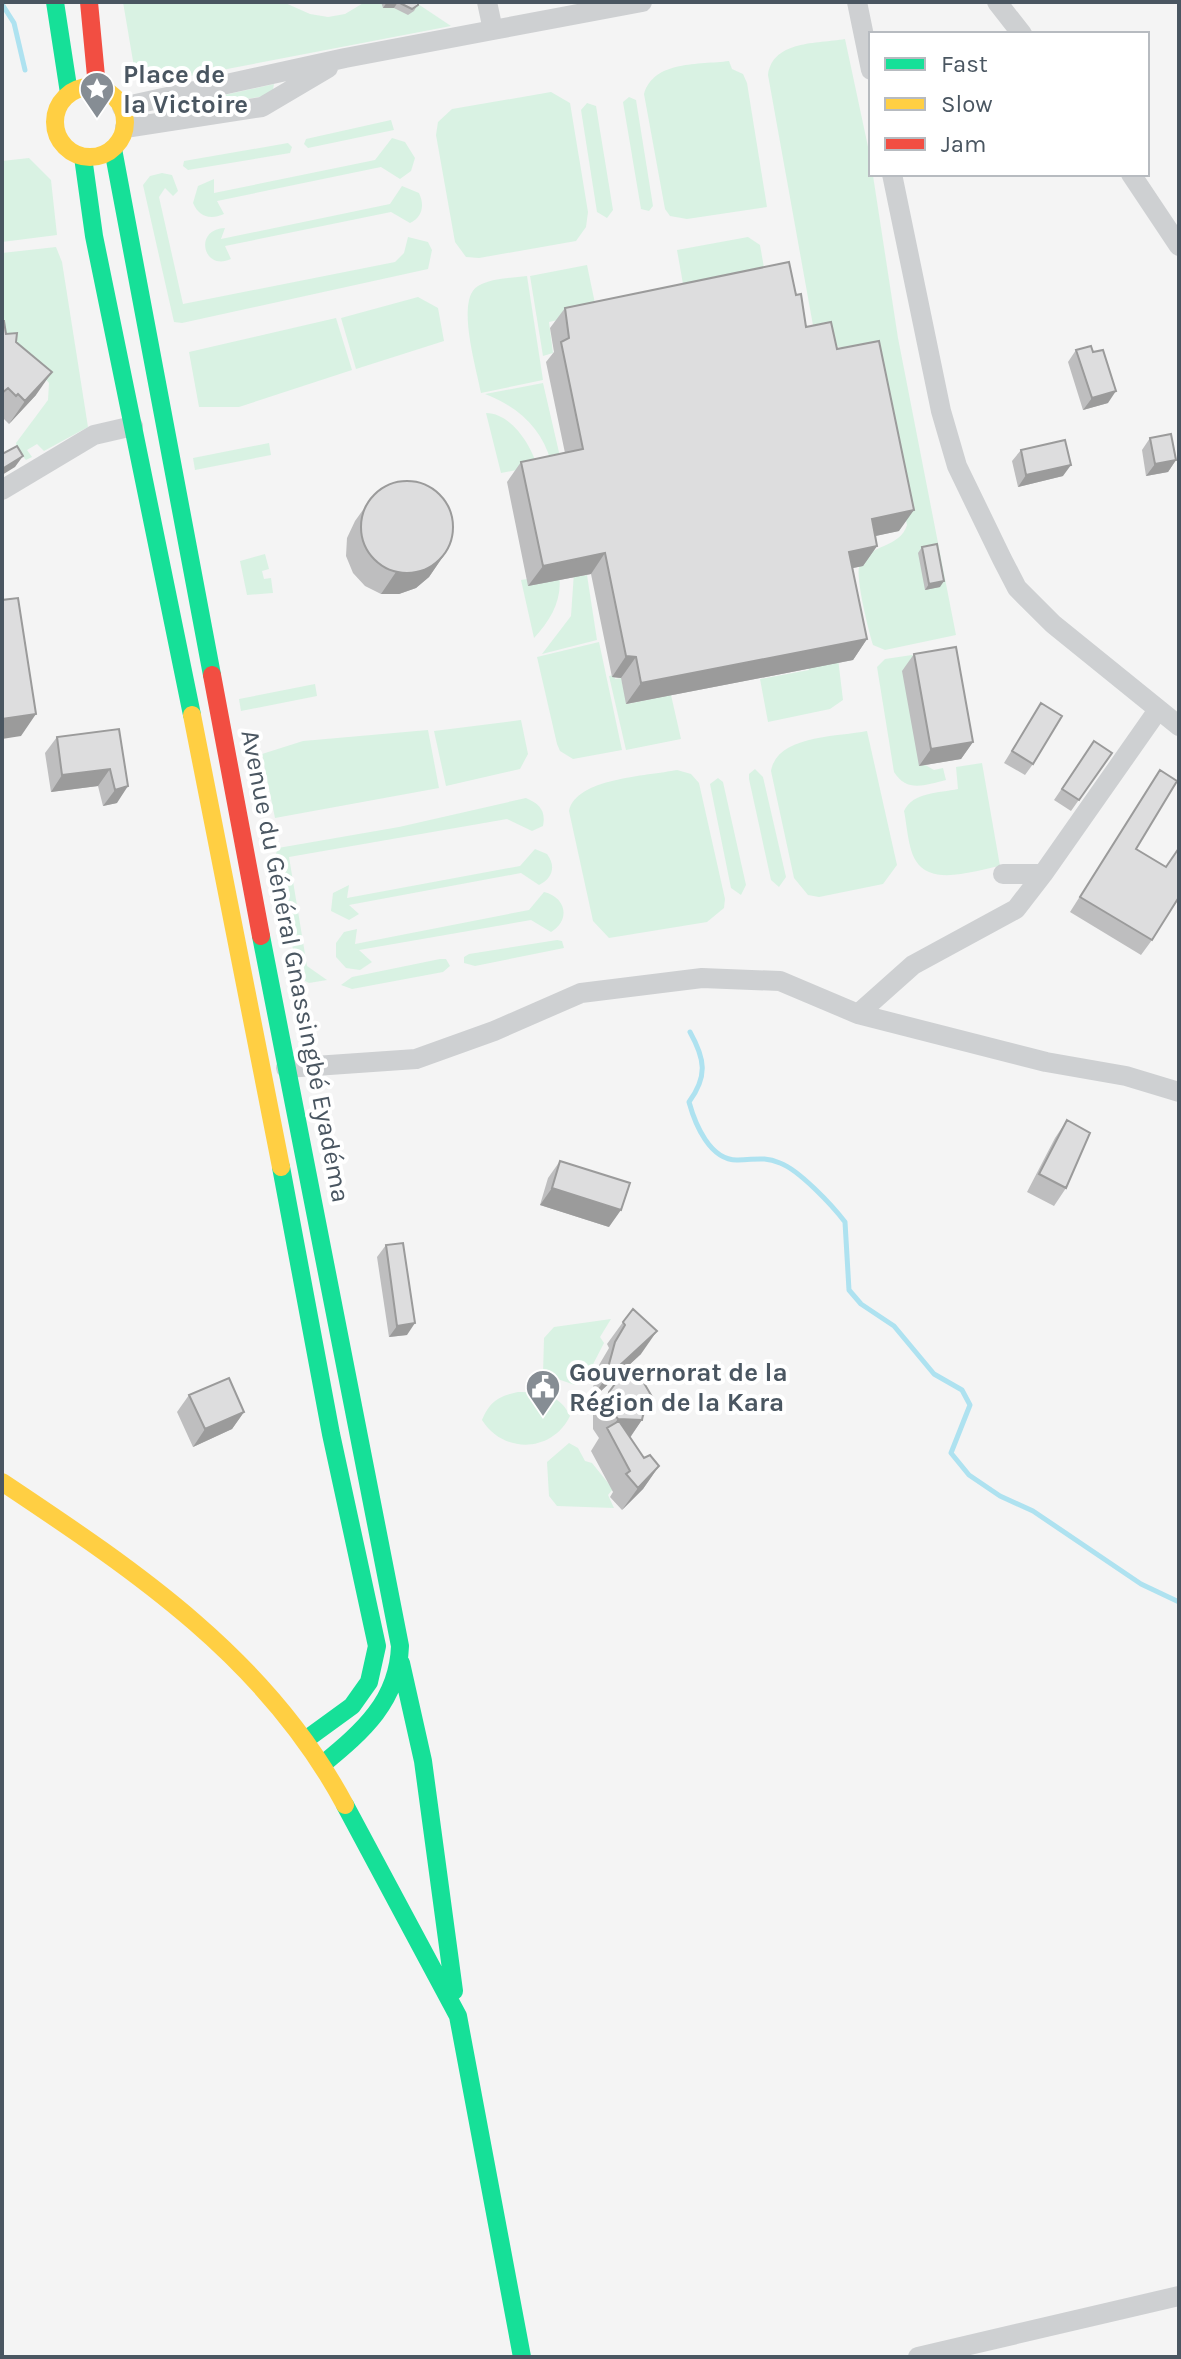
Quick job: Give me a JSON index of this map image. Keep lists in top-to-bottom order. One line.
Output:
{"streets":{"main road":["Avenue du Général Gnassingbé Eyadéma"]},"places":{"place":["Place de la Victoire"],"public building":["Gouvernorat de la Région de la Kara"]},"legend":["Fast","Slow","Jam"]}
